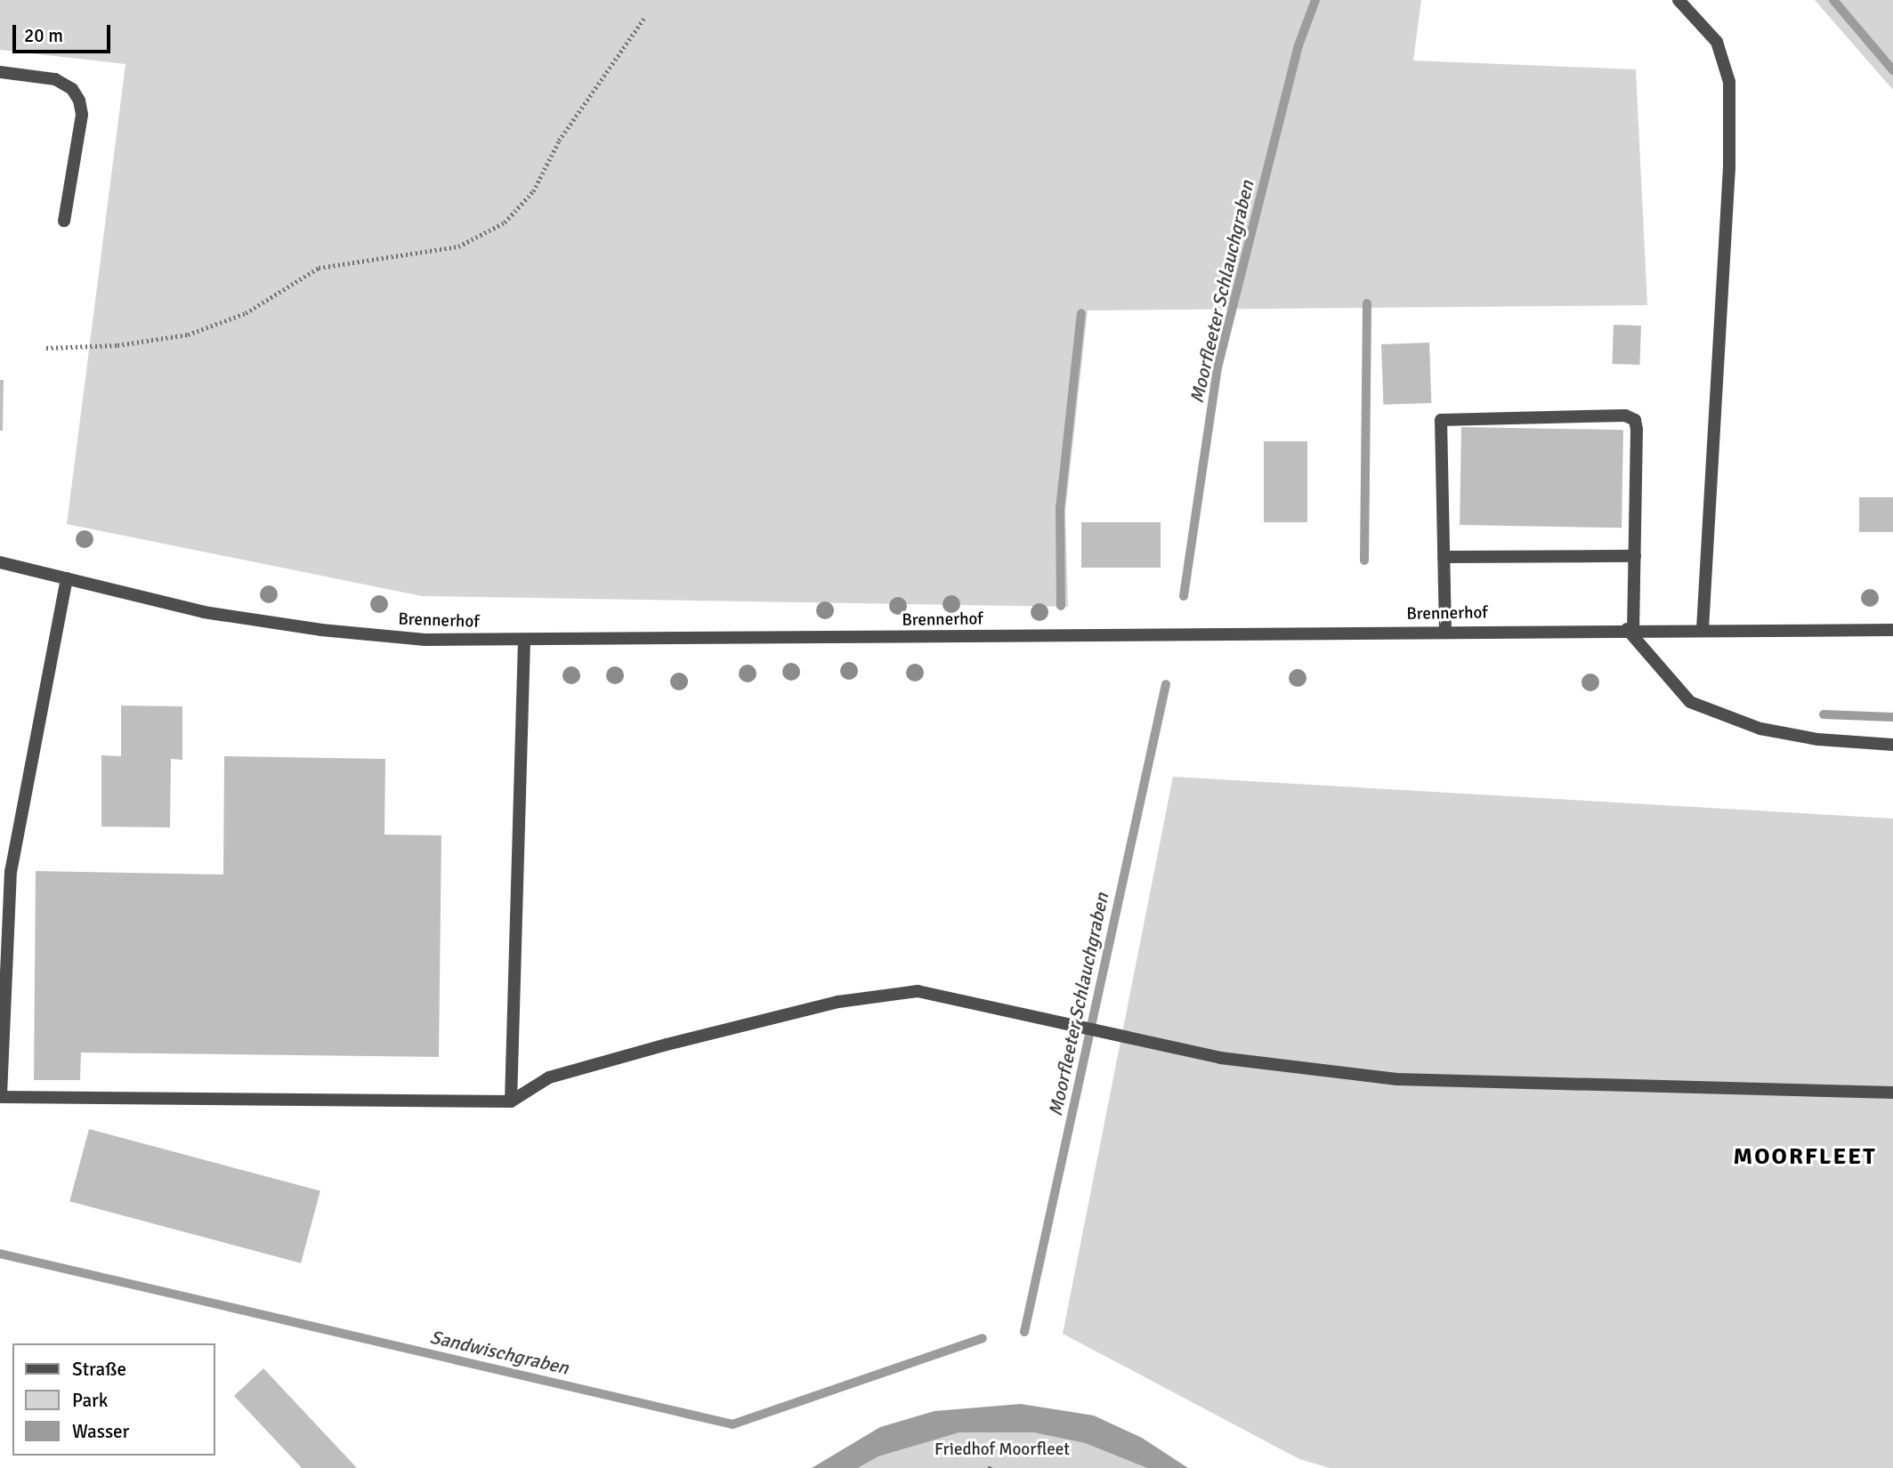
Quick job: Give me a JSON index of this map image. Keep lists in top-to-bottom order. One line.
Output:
{"streets":{"street":["Brennerhof"]},"districts":["MOORFLEET"],"water":["Moorfleeter Schlauchgraben","Sandwischgraben"],"parks":["Friedhof Moorfleet"],"legend":["Straße","Park","Wasser"],"scale_bar":"20 m"}
